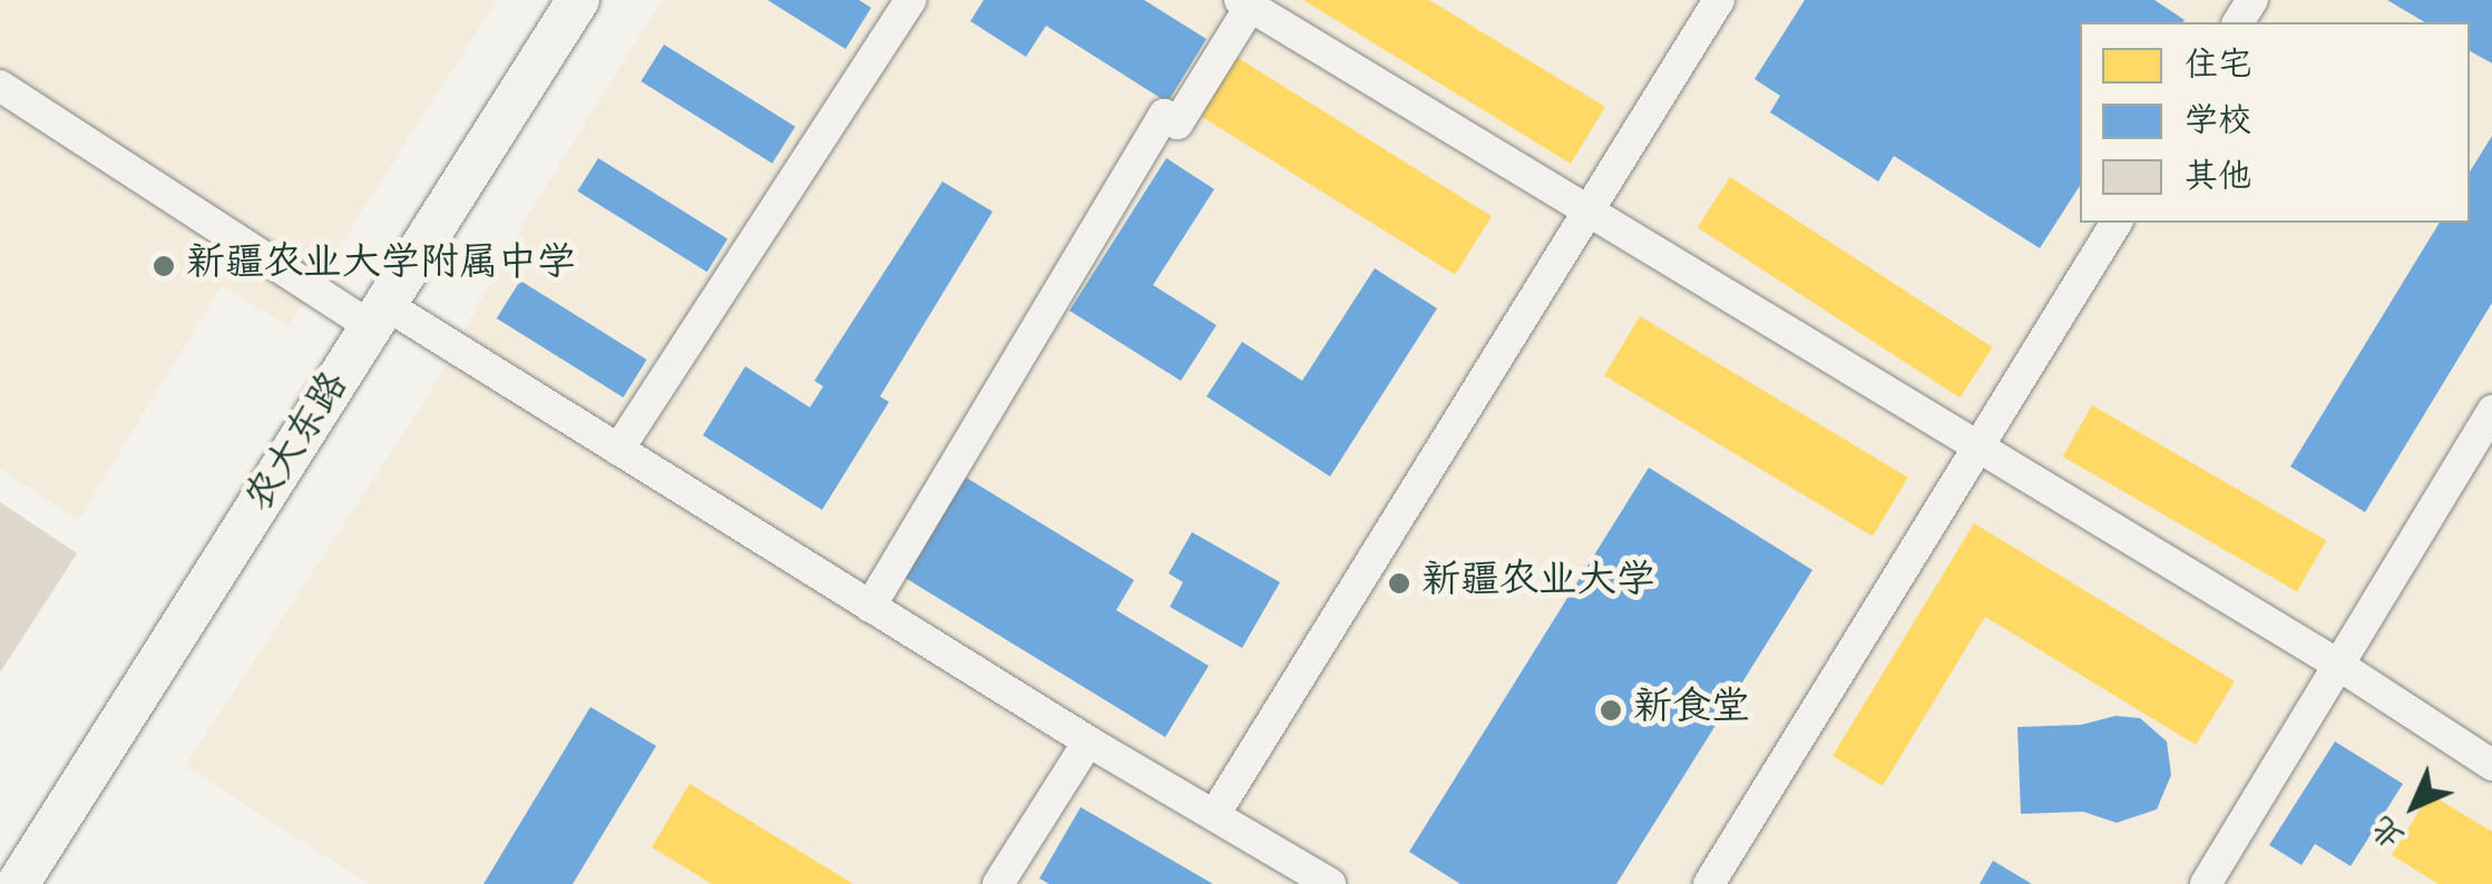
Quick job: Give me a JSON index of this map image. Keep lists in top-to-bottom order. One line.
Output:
{"streets":{"main road":["农大东路"]},"places":["新疆农业大学附属中学","新疆农业大学","新食堂"],"legend":["住宅","学校","其他"],"north":"bottom left"}
